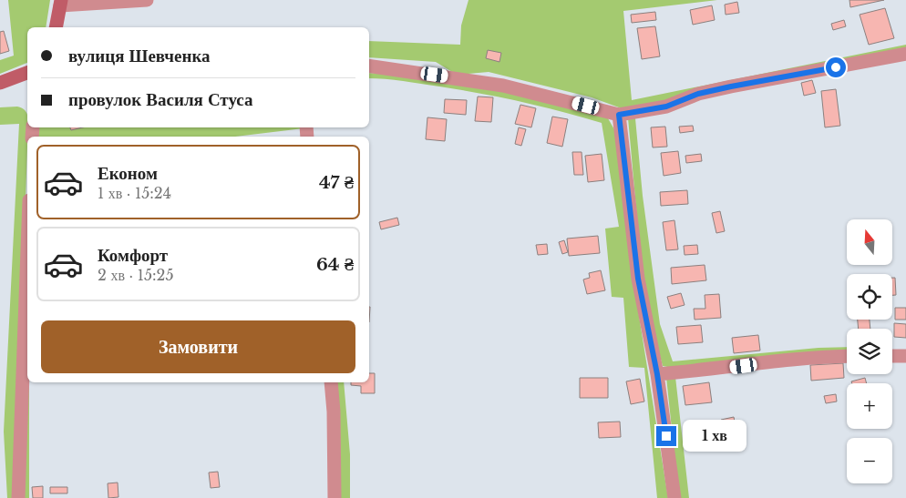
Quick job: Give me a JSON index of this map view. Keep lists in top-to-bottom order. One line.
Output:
{"north":"top","page":{"banner":["вулиця Шевченка","провулок Василя Стуса"],"list":[{"name":"Економ","note":"1 хв · 15:24","value":"47 ₴"},{"name":"Комфорт","note":"2 хв · 15:25","value":"64 ₴"}],"map_buttons":["+","−"],"buttons":"Замовити","bubble":"1 хв"}}
